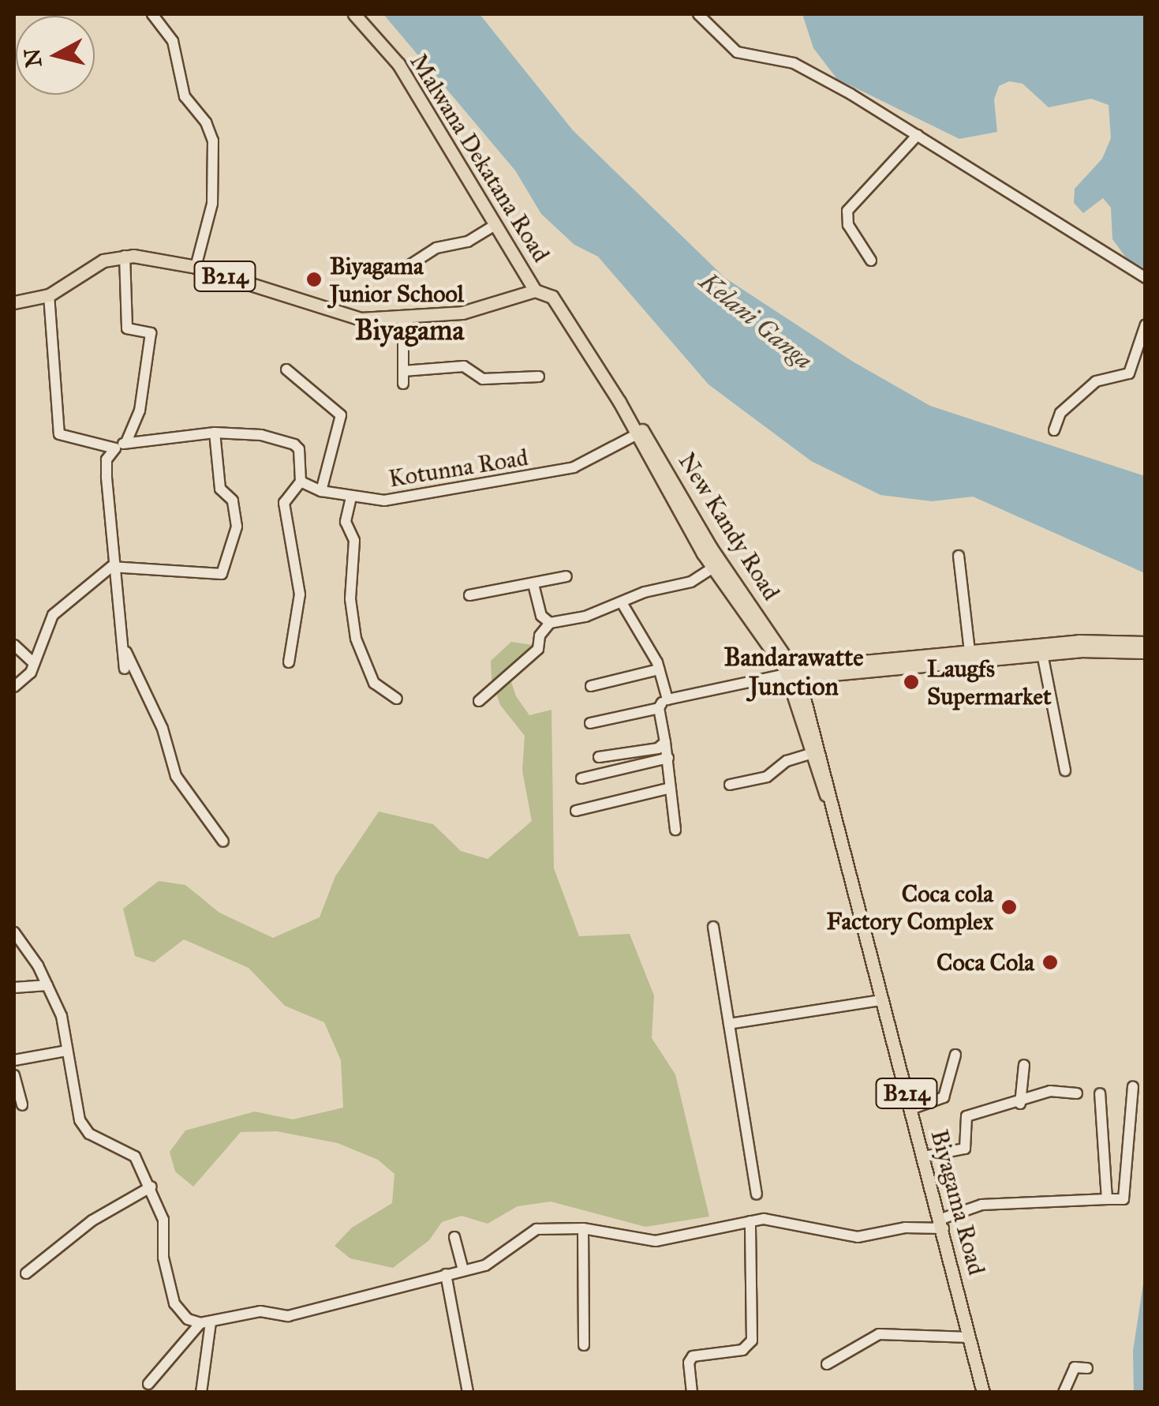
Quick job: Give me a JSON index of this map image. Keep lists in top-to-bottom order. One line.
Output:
{"streets":{"main road":["Malwana Dekatana Road","B214","New Kandy Road","Biyagama Road"],"street":["Kotunna Road"]},"crossings":[["Malwana Dekatana Road","B214"],["Malwana Dekatana Road","New Kandy Road"],["B214","New Kandy Road"],["Kotunna Road","New Kandy Road"],["New Kandy Road","Biyagama Road"]],"districts":["Biyagama","Bandarawatte Junction"],"water":["Kelani Ganga"],"places":["Biyagama Junior School","Laugfs Supermarket","Coca cola Factory Complex","Coca Cola"],"north":"left"}
